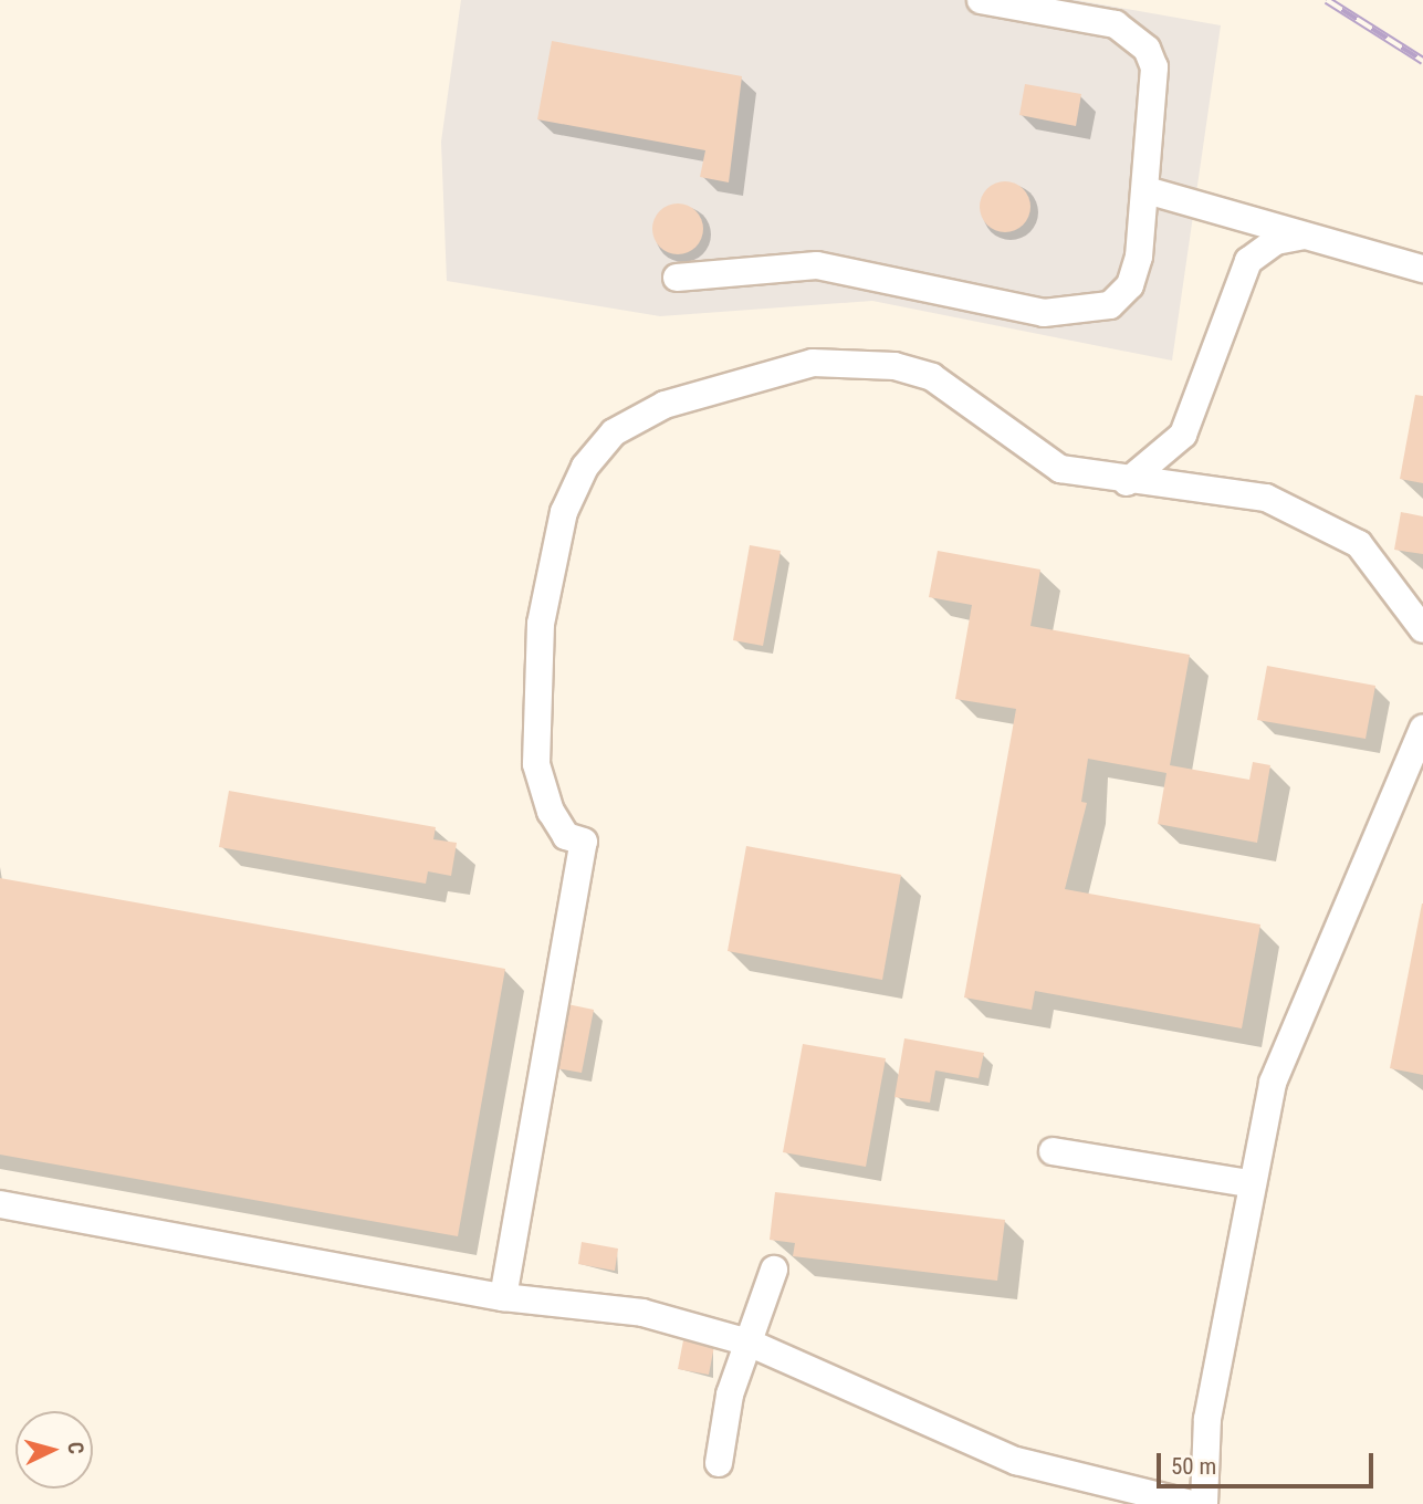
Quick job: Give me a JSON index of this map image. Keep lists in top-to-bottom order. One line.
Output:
{"scale_bar":"50 m","north":"right"}
